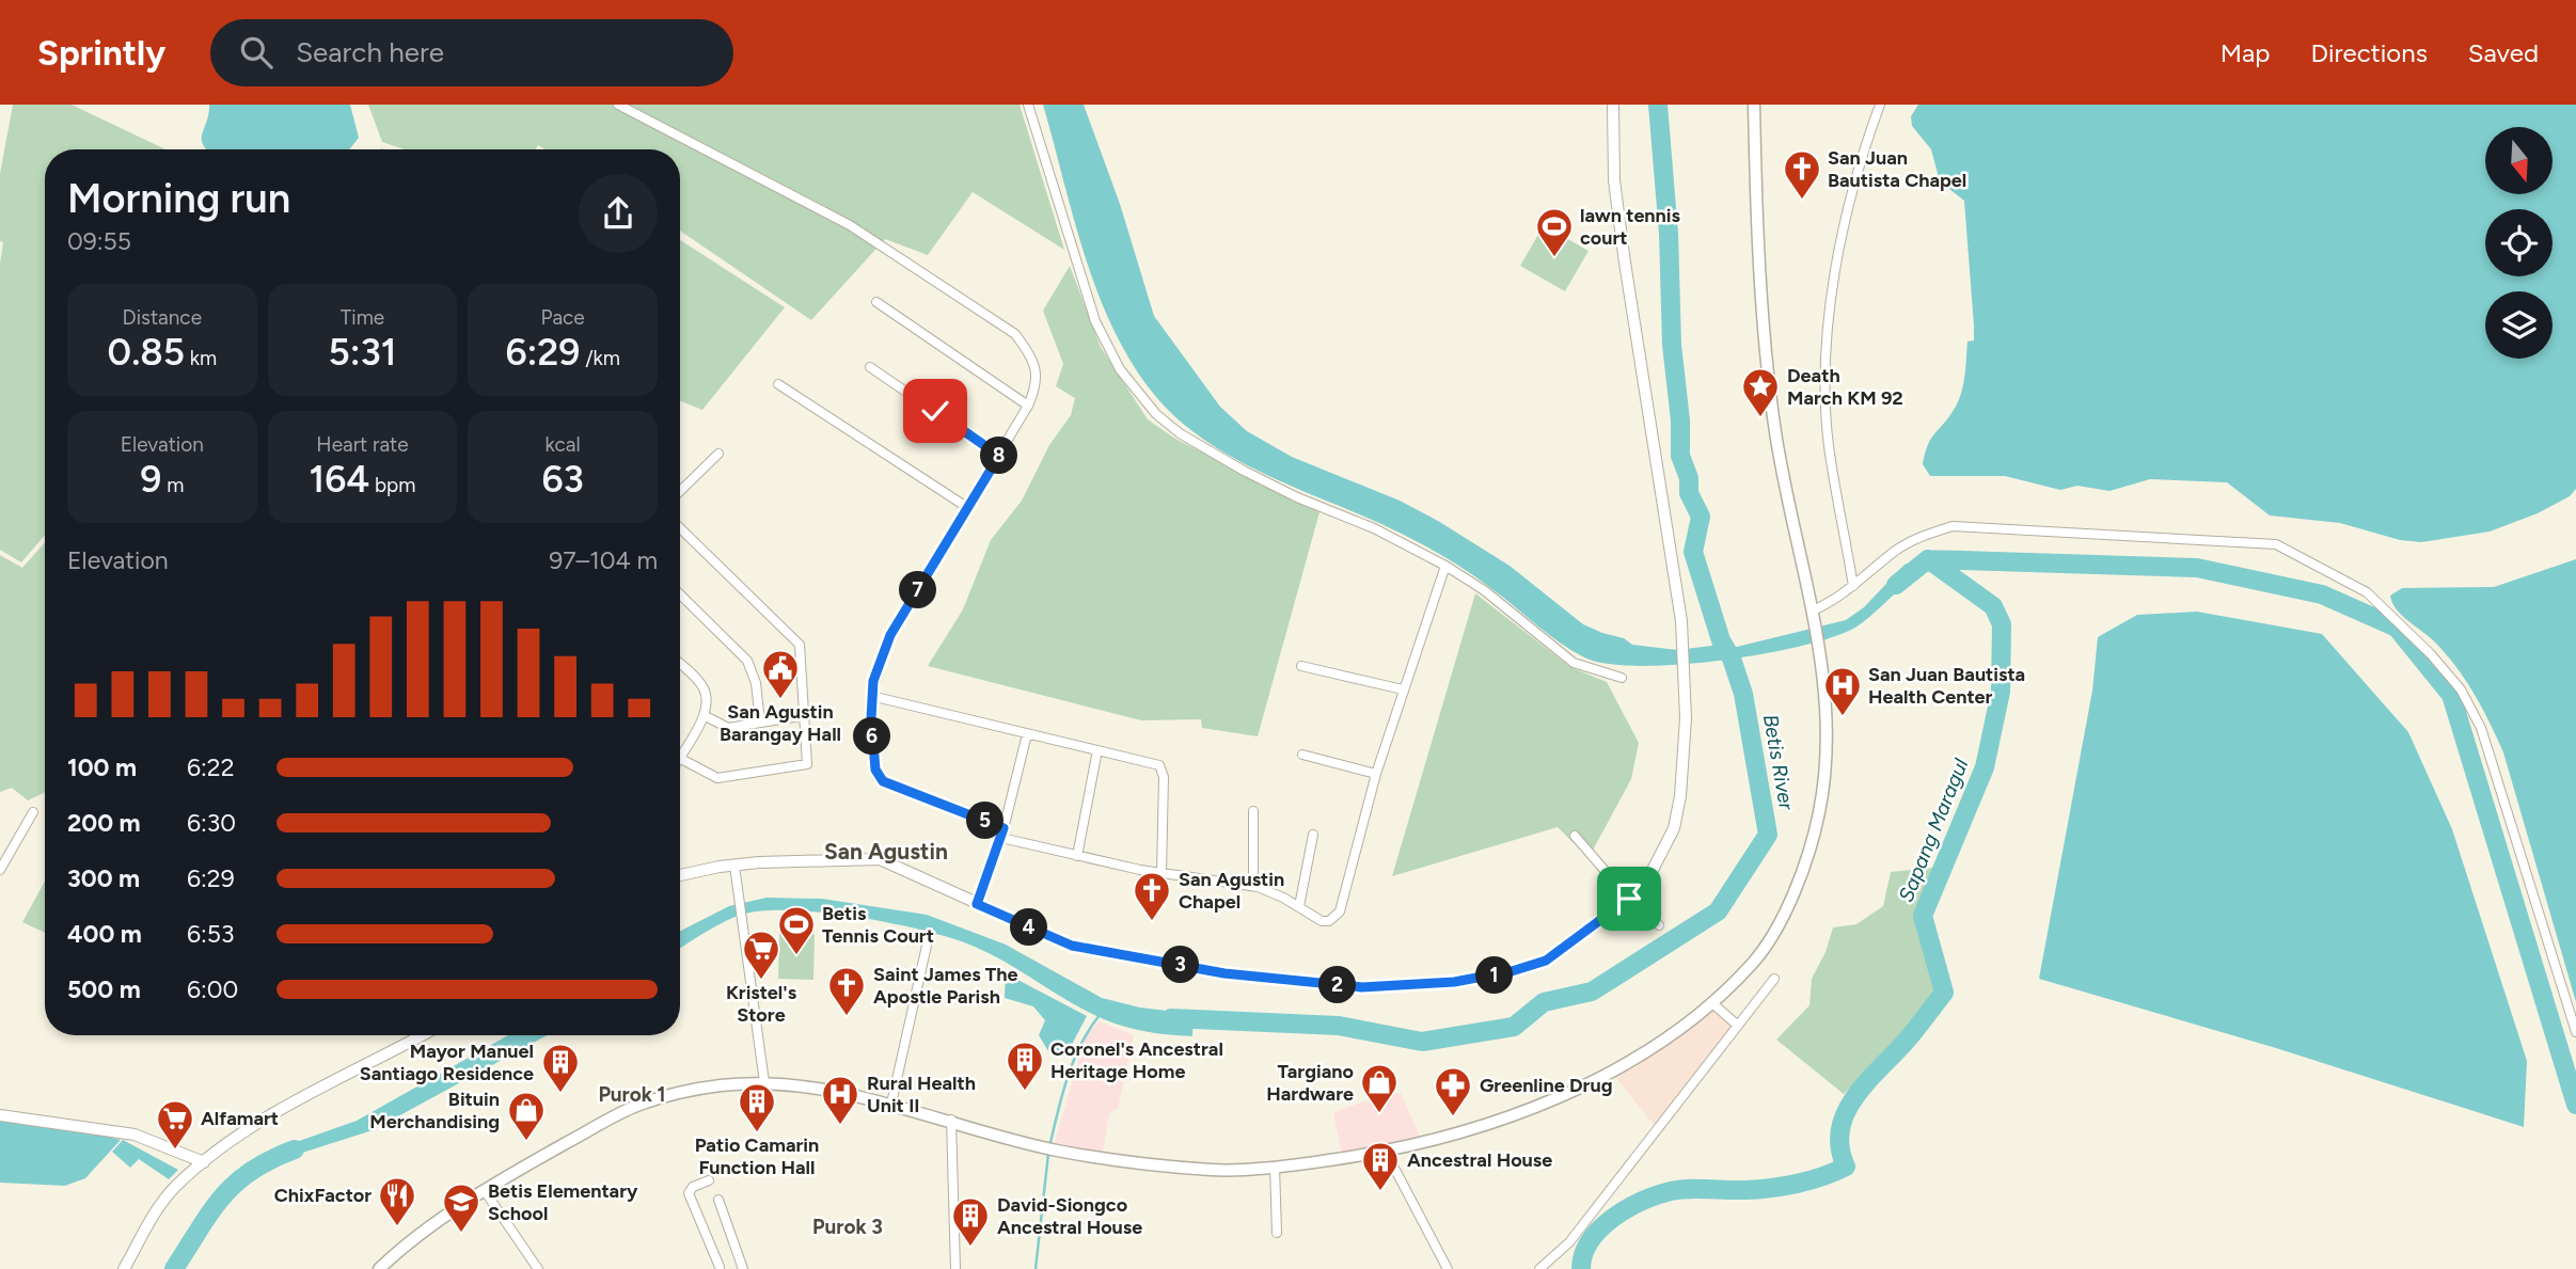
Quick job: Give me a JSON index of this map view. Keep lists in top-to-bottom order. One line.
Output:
{"districts":["San Agustin","Purok 1","Purok 3"],"water":["Betis River","Sapang Maragul"],"places":{"church":["San Juan Bautista Chapel","San Agustin Chapel","Saint James The Apostle Parish"],"sports":["lawn tennis court","Betis Tennis Court"],"place":["Death March KM 92"],"public building":["San Agustin Barangay Hall"],"hospital":["San Juan Bautista Health Center","Rural Health Unit II"],"supermarket":["Kristel's Store","Alfamart"],"building":["Coronel's Ancestral Heritage Home","Mayor Manuel Santiago Residence","Patio Camarin Function Hall","Ancestral House","David-Siongco Ancestral House"],"shop":["Targiano Hardware","Bituin Merchandising"],"pharmacy":["Greenline Drug"],"restaurant":["ChixFactor"],"school or university":["Betis Elementary School"]},"north":"bottom","page":{"header":"Sprintly","search":"Search here","nav":["Map","Directions","Saved"],"heading":["Morning run","09:55"],"stats":[["Distance","0.85 km"],["Time","5:31"],["Pace","6:29 /km"],["Elevation","9 m"],["Heart rate","164 bpm"],["kcal","63"]],"pins":["8","7","6","5","4","3","1","2"],"chart":["Elevation","97–104 m"],"list":[{"name":"100 m","note":"6:22"},{"name":"200 m","note":"6:30"},{"name":"300 m","note":"6:29"},{"name":"400 m","note":"6:53"},{"name":"500 m","note":"6:00"}]}}
